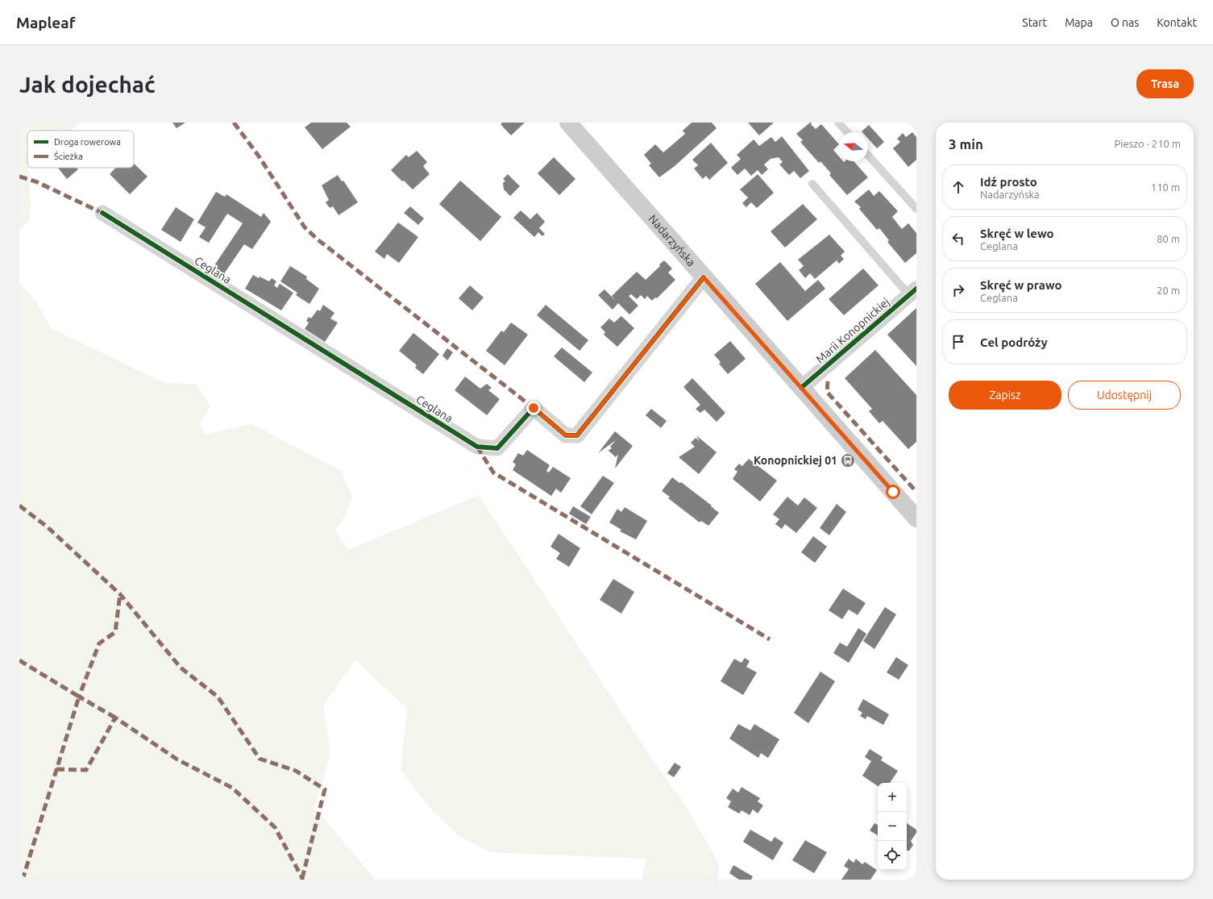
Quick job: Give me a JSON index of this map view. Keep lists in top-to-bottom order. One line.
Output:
{"streets":{"main road":["Nadarzyńska"],"street":["Ceglana","Marii Konopnickiej"]},"crossings":[["Nadarzyńska","Ceglana"],["Nadarzyńska","Marii Konopnickiej"]],"places":{"bus stop":["Konopnickiej 01"]},"legend":["Droga rowerowa","Ścieżka"],"north":"left","page":{"header":"Mapleaf","nav":["Start","Mapa","O nas","Kontakt"],"buttons":["Trasa",["Zapisz","Udostępnij"]],"title":"Jak dojechać","heading":["3 min","Pieszo · 210 m"],"list":[["Idź prosto","Nadarzyńska","110 m"],["Skręć w lewo","Ceglana","80 m"],["Skręć w prawo","Ceglana","20 m"],"Cel podróży"],"map_buttons":["+","−"]}}
